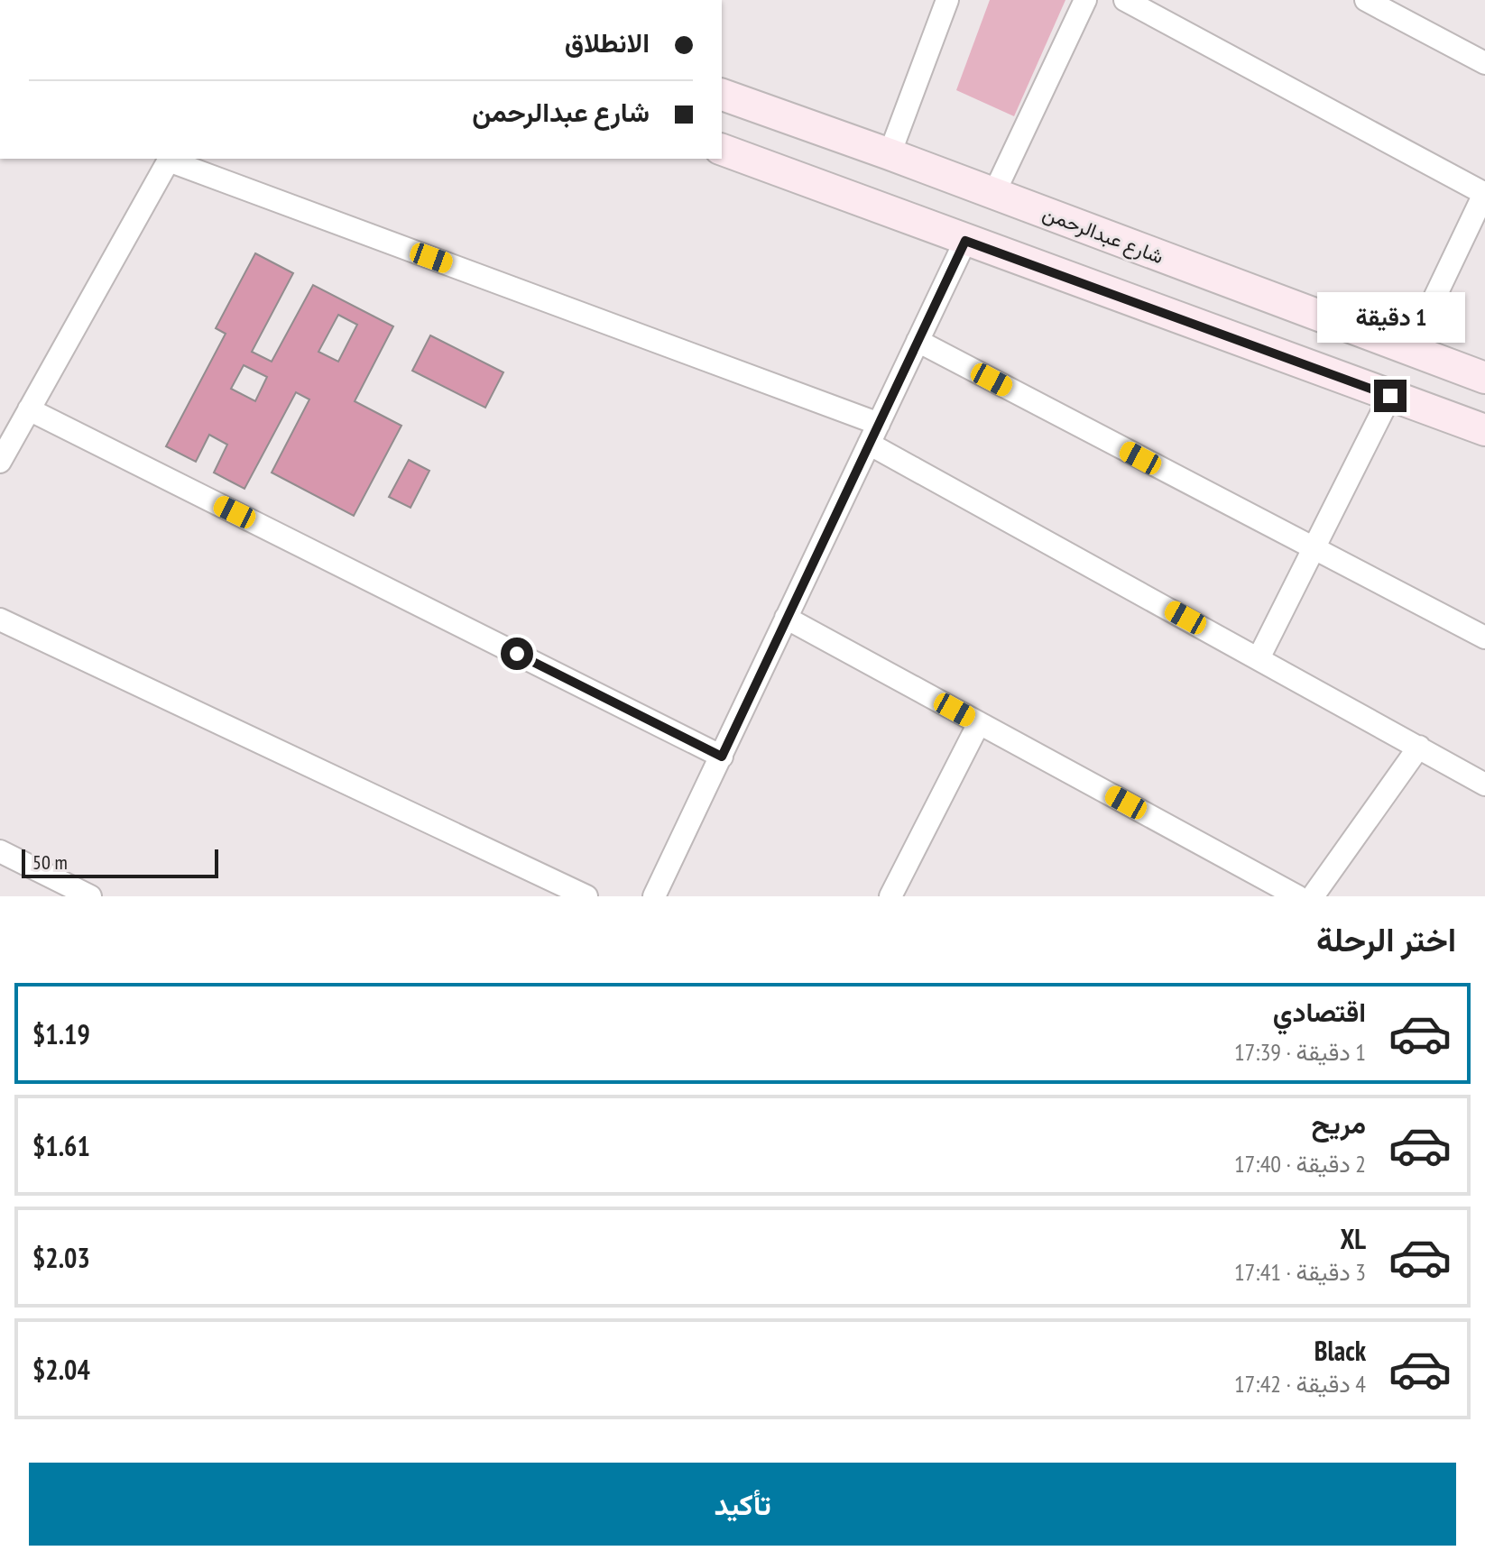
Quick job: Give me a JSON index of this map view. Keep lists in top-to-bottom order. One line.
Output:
{"streets":{"main road":["شارع عبدالرحمن"]},"scale_bar":"50 m","page":{"banner":["الانطلاق","شارع عبدالرحمن"],"bubble":"1 دقيقة","scale":"50 m","heading":"اختر الرحلة","list":[{"name":"اقتصادي","note":"1 دقيقة · 17:39","value":"$1.19"},{"name":"مريح","note":"2 دقيقة · 17:40","value":"$1.61"},{"name":"XL","note":"3 دقيقة · 17:41","value":"$2.03"},{"name":"Black","note":"4 دقيقة · 17:42","value":"$2.04"}],"buttons":"تأكيد"}}
